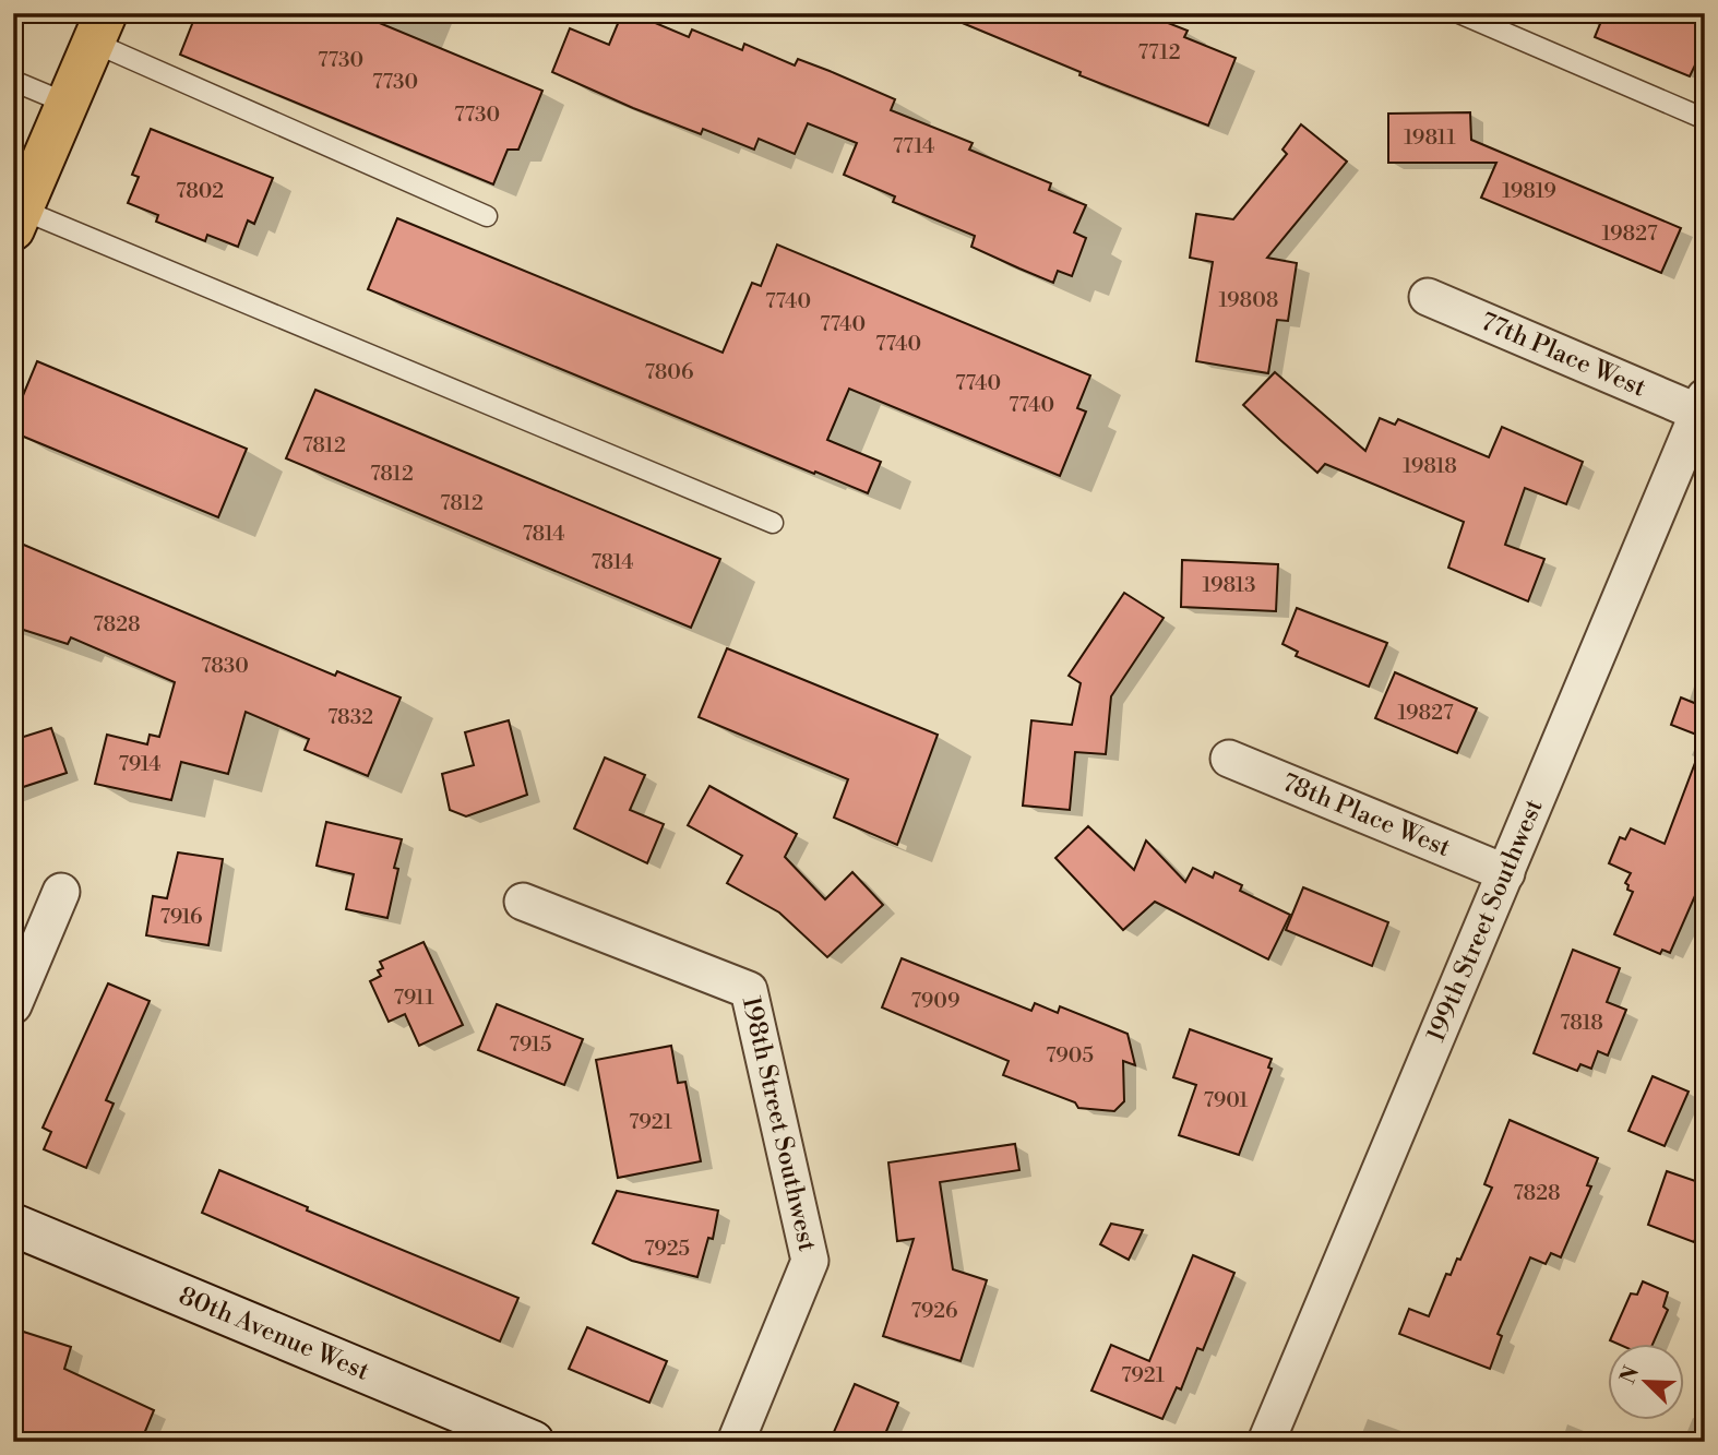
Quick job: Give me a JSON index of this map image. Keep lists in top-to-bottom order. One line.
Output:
{"streets":{"street":["77th Place West","78th Place West","199th Street Southwest","198th Street Southwest","80th Avenue West"]},"crossings":[["77th Place West","199th Street Southwest"],["78th Place West","199th Street Southwest"]],"house_numbers":["7712","7730","7730","7730","19811","7714","7802","19819","19827","19808","7740","7740","7740","7806","7740","7740","7812","19818","7812","7812","7814","7814","19813","7828","7830","19827","7832","7914","7916","7911","7909","7818","7915","7905","7901","7921","7828","7925","7926","7921"],"north":"top left"}
